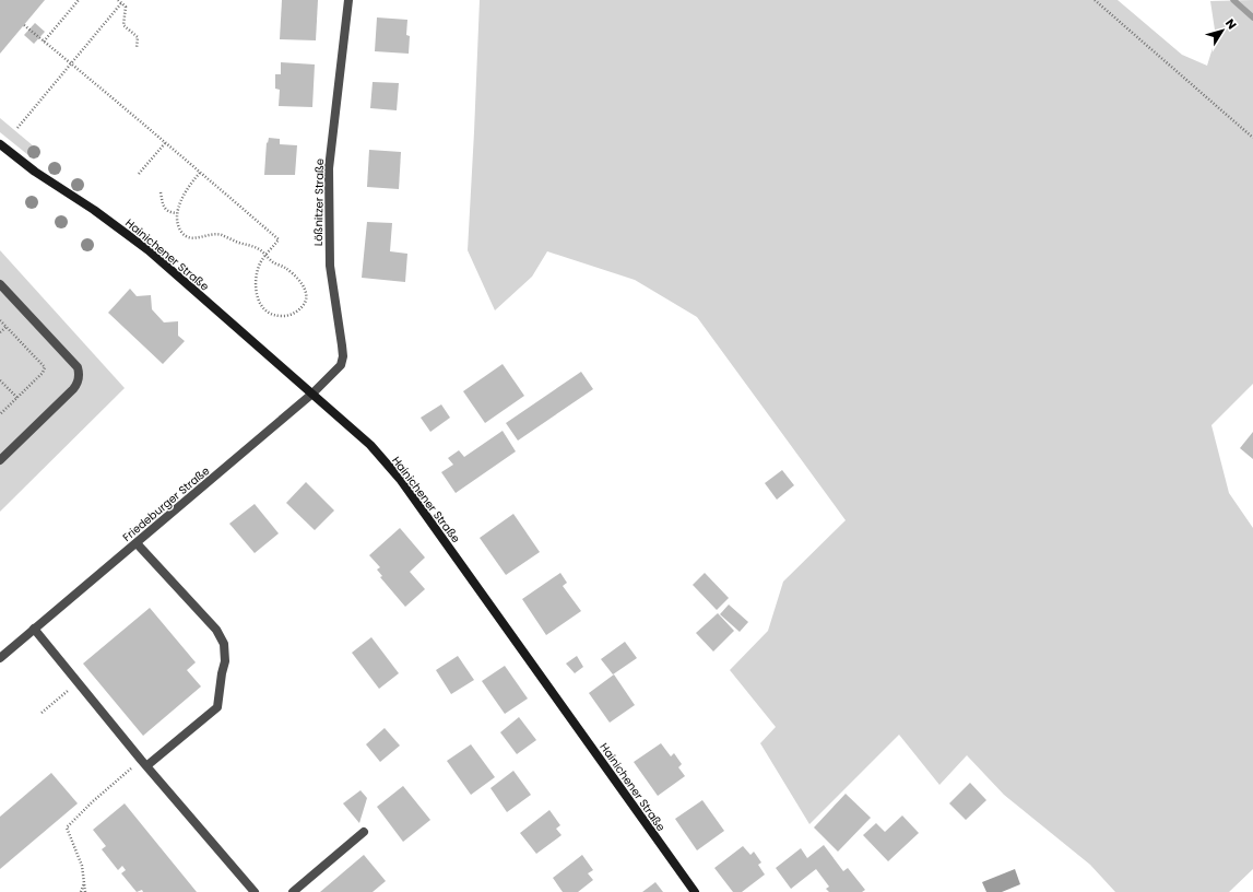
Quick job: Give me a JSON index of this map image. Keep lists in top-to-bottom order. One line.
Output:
{"streets":{"main road":["Hainichener Straße"],"street":["Lößnitzer Straße","Friedeburger Straße"]},"crossings":[["Lößnitzer Straße","Hainichener Straße"],["Lößnitzer Straße","Friedeburger Straße"],["Hainichener Straße","Friedeburger Straße"]],"north":"top right"}
